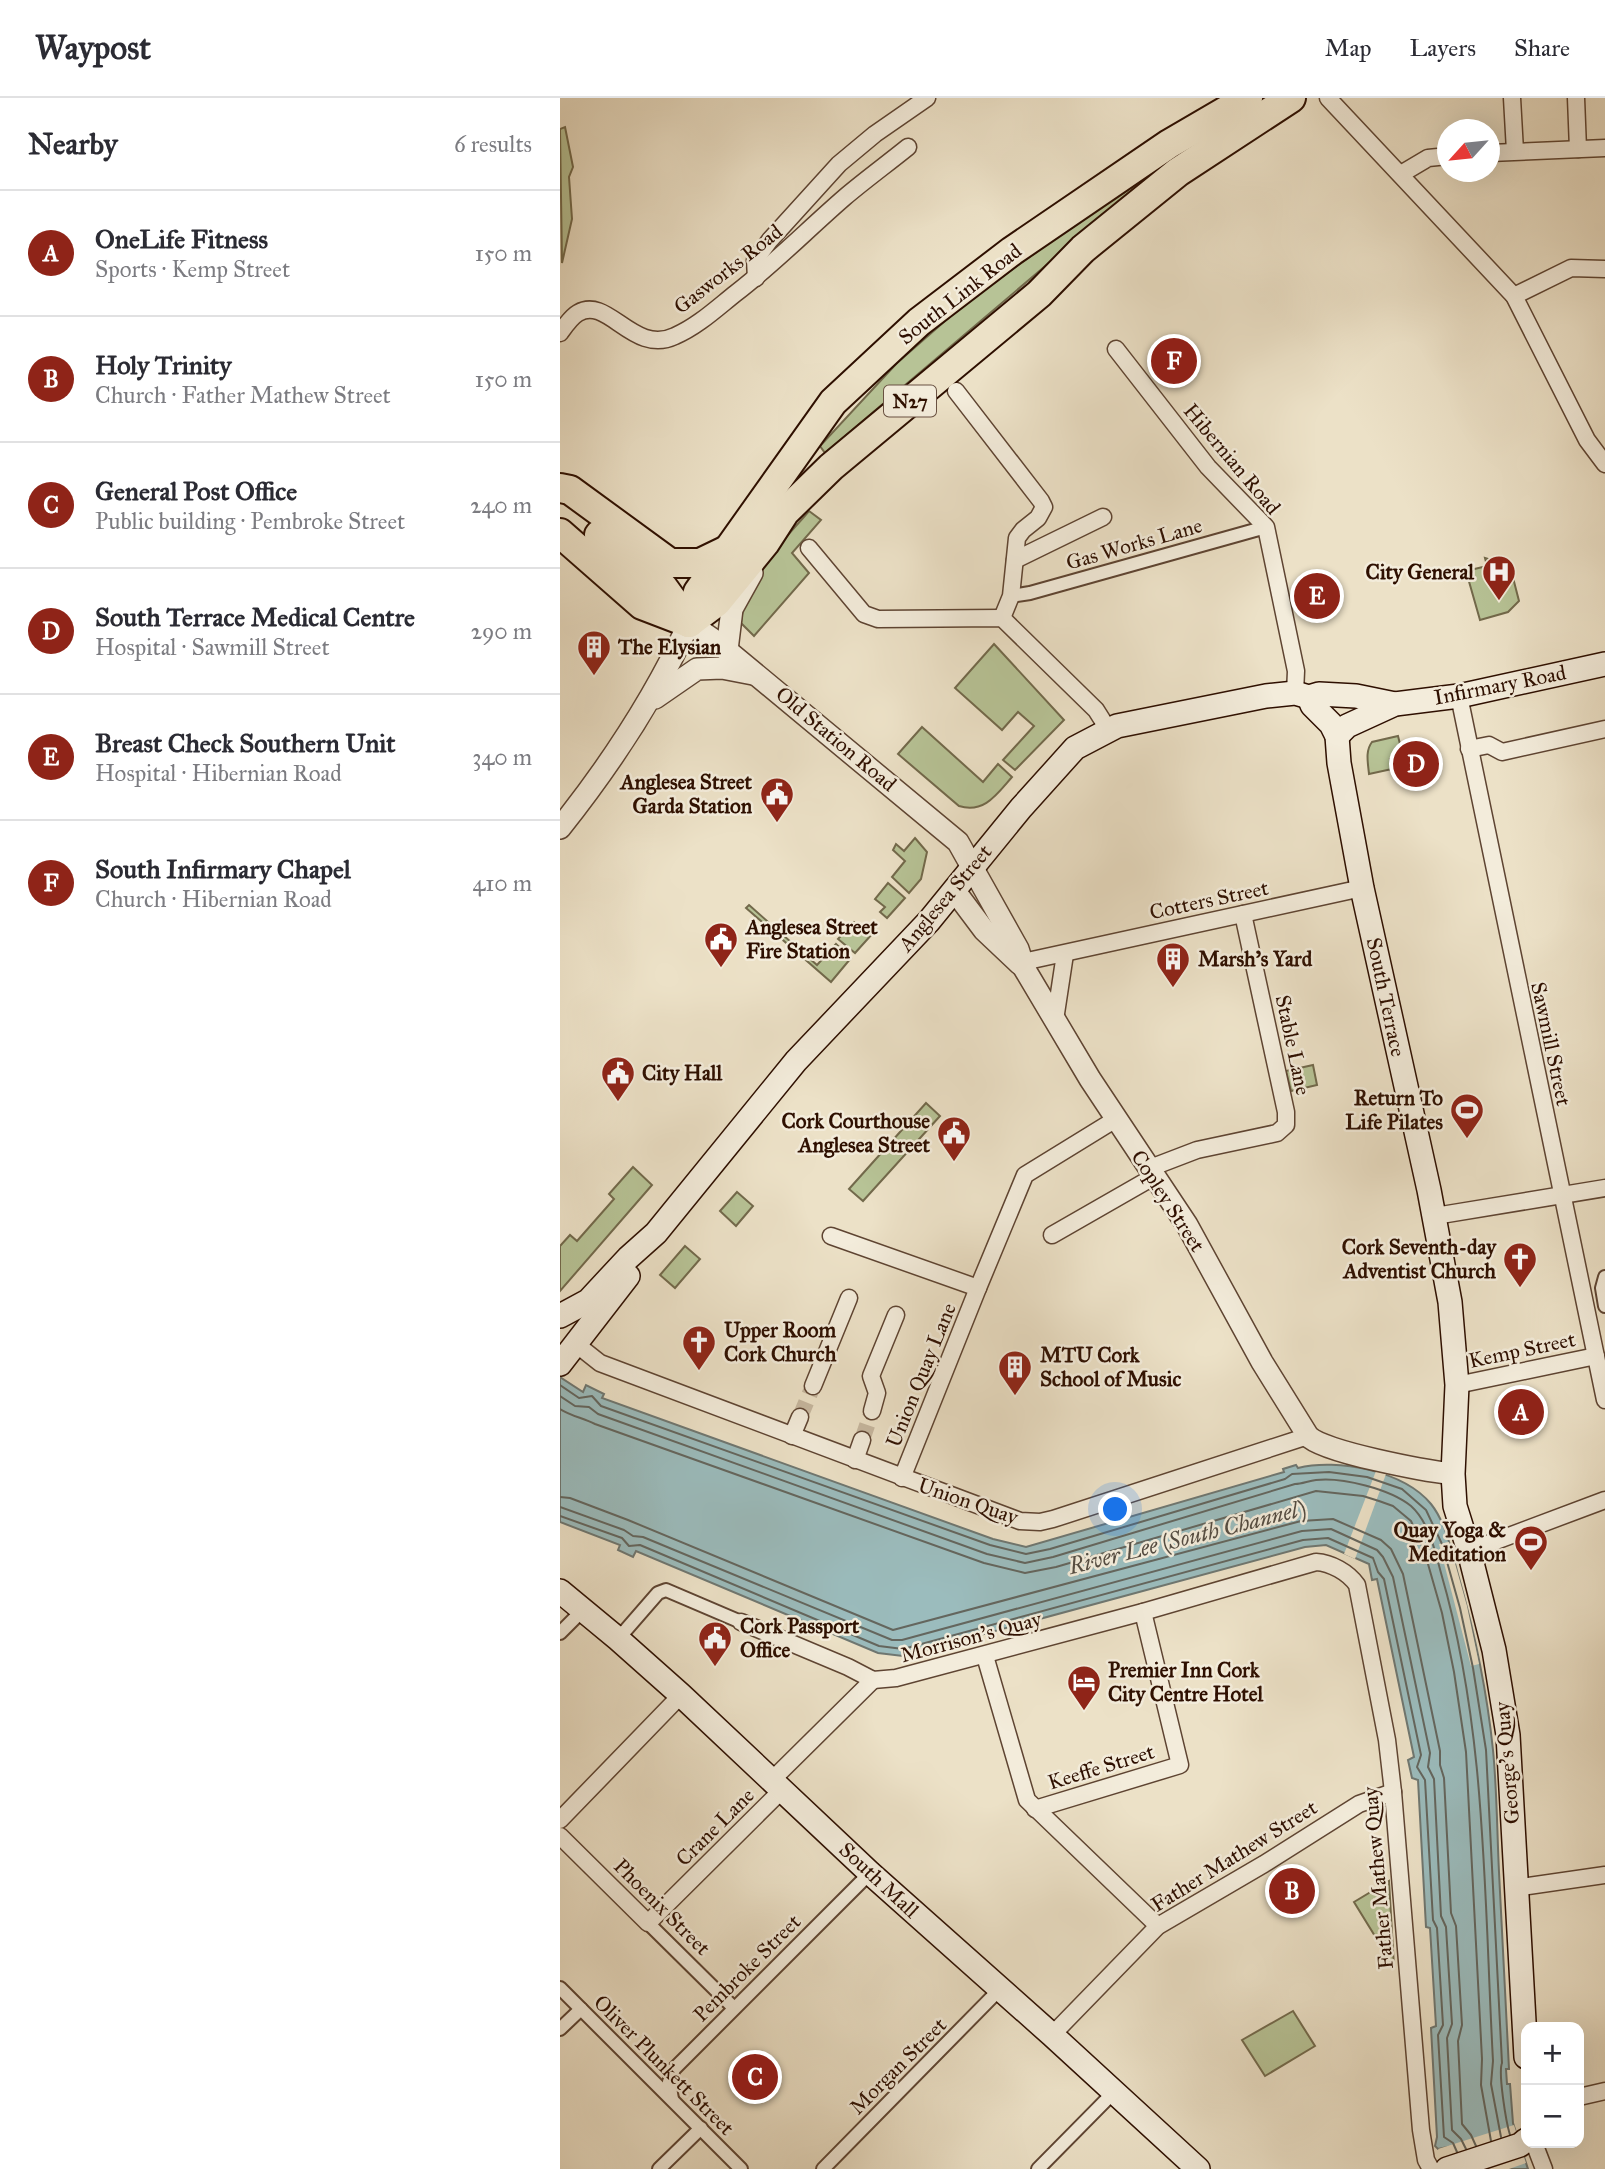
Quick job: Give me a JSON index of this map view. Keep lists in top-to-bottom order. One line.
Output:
{"streets":{"highway":["South Link Road","N27"],"main road":["Infirmary Road","Anglesea Street","South Terrace","George's Quay","South Mall"],"street":["Gasworks Road","Hibernian Road","Gas Works Lane","Old Station Road","Cotters Street","Sawmill Street","Stable Lane","Copley Street","Kemp Street","Union Quay Lane","Union Quay","Morrison's Quay","Keeffe Street","Crane Lane","Father Mathew Street","Father Mathew Quay","Phoenix Street","Pembroke Street","Oliver Plunkett Street","Morgan Street"]},"crossings":[["South Link Road","N27"],["N27","Old Station Road"],["Hibernian Road","Gas Works Lane"],["Hibernian Road","Infirmary Road"],["Hibernian Road","Anglesea Street"],["Infirmary Road","Anglesea Street"],["Infirmary Road","South Terrace"],["Infirmary Road","Sawmill Street"],["Old Station Road","Anglesea Street"],["Old Station Road","Cotters Street"],["Old Station Road","Copley Street"],["Anglesea Street","Union Quay"],["Cotters Street","South Terrace"],["Cotters Street","Stable Lane"],["Cotters Street","Copley Street"],["South Terrace","Kemp Street"],["South Terrace","George's Quay"],["Sawmill Street","Kemp Street"],["Stable Lane","Copley Street"],["Copley Street","Union Quay Lane"],["Copley Street","Union Quay"],["Union Quay Lane","Union Quay"],["Morrison's Quay","Keeffe Street"],["Morrison's Quay","Crane Lane"],["Morrison's Quay","Father Mathew Quay"],["Crane Lane","South Mall"],["Crane Lane","Phoenix Street"],["Father Mathew Street","Father Mathew Quay"],["Father Mathew Street","South Mall"],["South Mall","Pembroke Street"],["South Mall","Morgan Street"],["Phoenix Street","Pembroke Street"],["Pembroke Street","Oliver Plunkett Street"]],"water":["River Lee (South Channel)"],"places":{"hospital":["City General"],"building":["The Elysian","Marsh's Yard","MTU Cork School of Music"],"public building":["Anglesea Street Garda Station","Anglesea Street Fire Station","City Hall","Cork Courthouse Anglesea Street","Cork Passport Office"],"sports":["Return To Life Pilates","Quay Yoga & Meditation"],"church":["Cork Seventh-day Adventist Church","Upper Room Cork Church"],"hotel":["Premier Inn Cork City Centre Hotel"]},"north":"bottom left","page":{"header":"Waypost","nav":["Map","Layers","Share"],"heading":["Nearby","6 results"],"list":[{"mark":"A","name":"OneLife Fitness","note":"Sports · Kemp Street","value":"150 m"},{"mark":"B","name":"Holy Trinity","note":"Church · Father Mathew Street","value":"150 m"},{"mark":"C","name":"General Post Office","note":"Public building · Pembroke Street","value":"240 m"},{"mark":"D","name":"South Terrace Medical Centre","note":"Hospital · Sawmill Street","value":"290 m"},{"mark":"E","name":"Breast Check Southern Unit","note":"Hospital · Hibernian Road","value":"340 m"},{"mark":"F","name":"South Infirmary Chapel","note":"Church · Hibernian Road","value":"410 m"}],"pins":["F","E","D","A","B","C"],"map_buttons":["+","−"]}}
